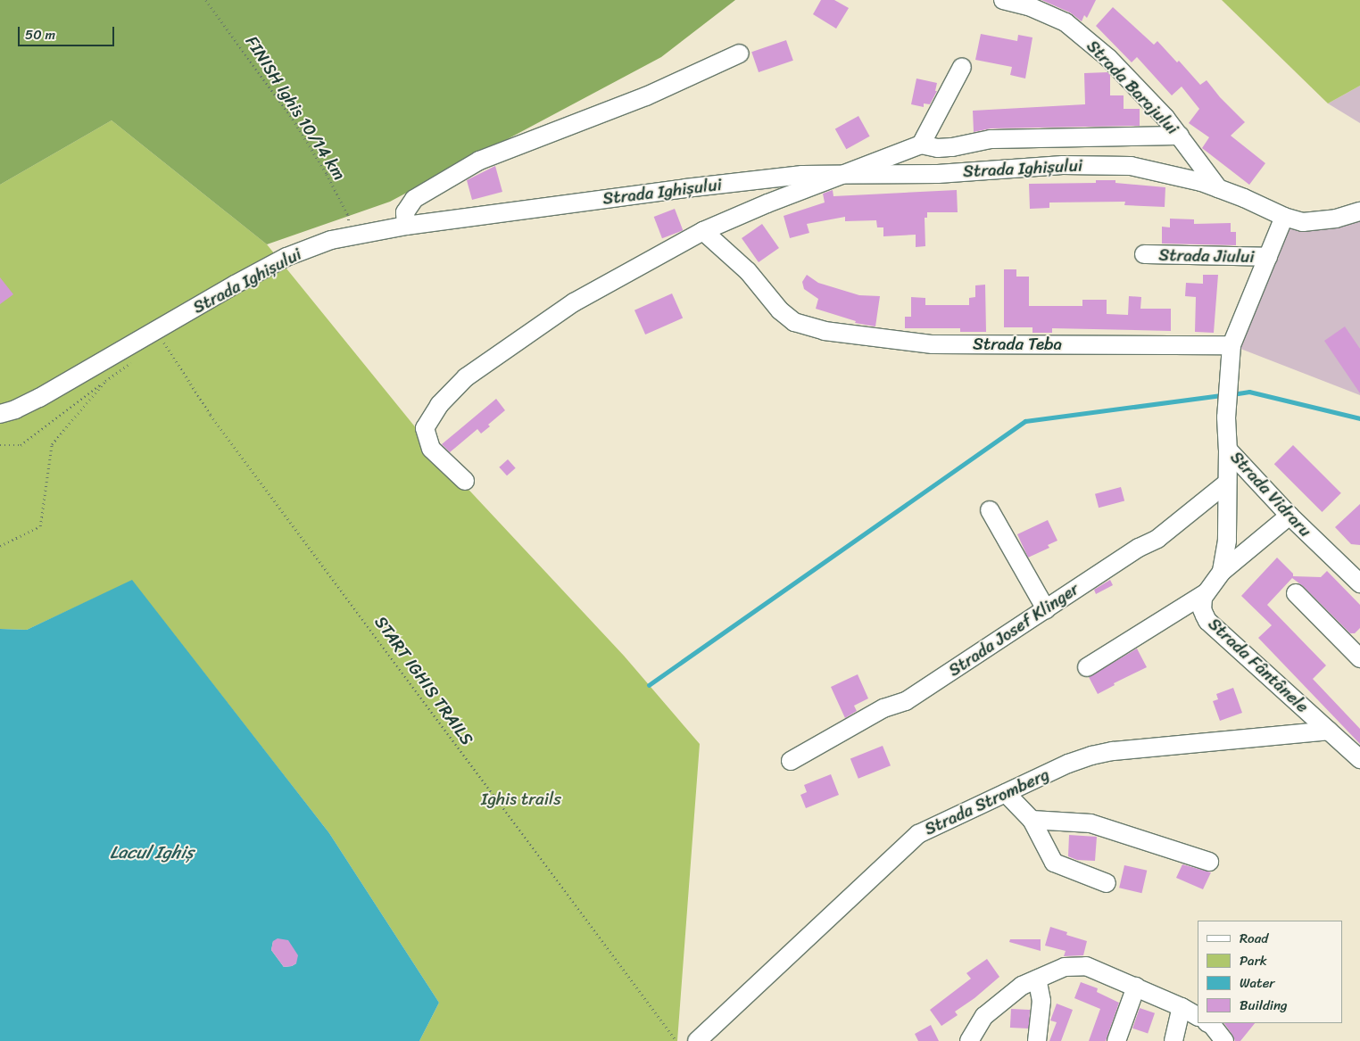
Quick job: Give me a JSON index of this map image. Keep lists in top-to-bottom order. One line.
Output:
{"streets":{"street":["Strada Barajului","Strada Ighișului","Strada Jiului","Strada Teba","Strada Vidraru","Strada Josef Klinger","Strada Fântânele","Strada Stromberg"],"path":["FINISH Ighis 10/14 km","START IGHIS TRAILS"]},"crossings":[["Strada Barajului","Strada Ighișului"],["FINISH Ighis 10/14 km","Strada Ighișului"],["Strada Ighișului","START IGHIS TRAILS"],["Strada Teba","Strada Vidraru"],["Strada Vidraru","Strada Fântânele"],["Strada Josef Klinger","Strada Fântânele"],["Strada Fântânele","Strada Stromberg"]],"water":["Lacul Ighiș"],"parks":["Ighis trails"],"legend":["Road","Park","Water","Building"],"scale_bar":"50 m"}
